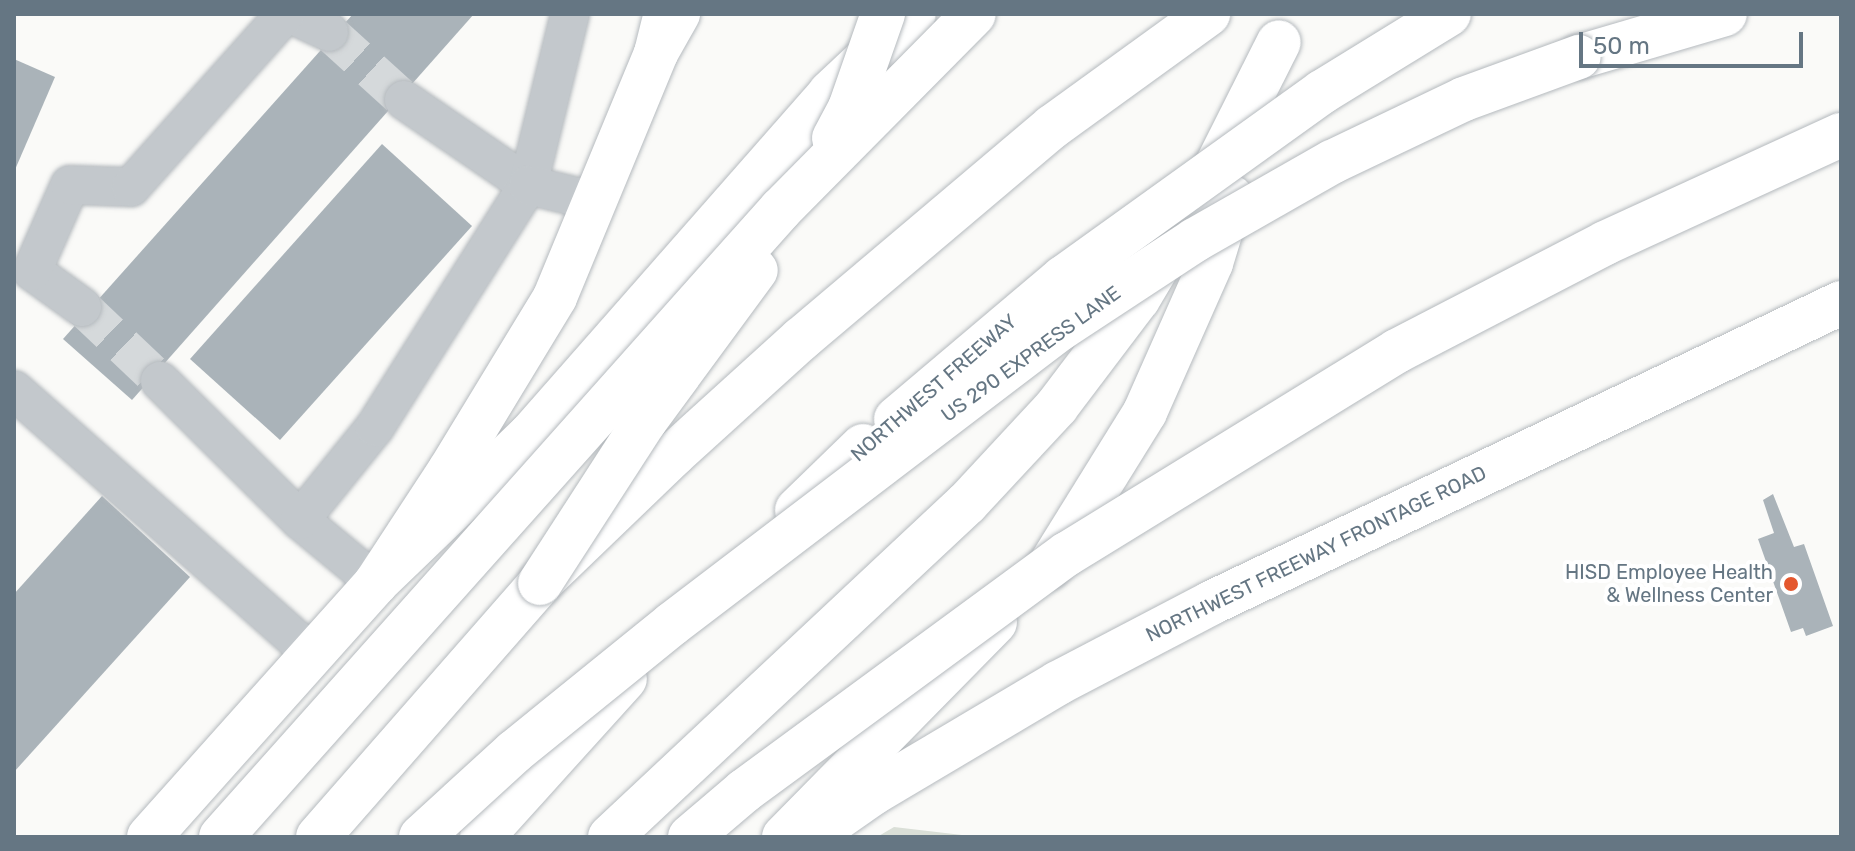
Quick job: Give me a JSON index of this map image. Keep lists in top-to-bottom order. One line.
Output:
{"streets":{"main road":["US 290 EXPRESS LANE","NORTHWEST FREEWAY","NORTHWEST FREEWAY FRONTAGE ROAD"]},"places":["HISD Employee Health & Wellness Center"],"scale_bar":"50 m"}
